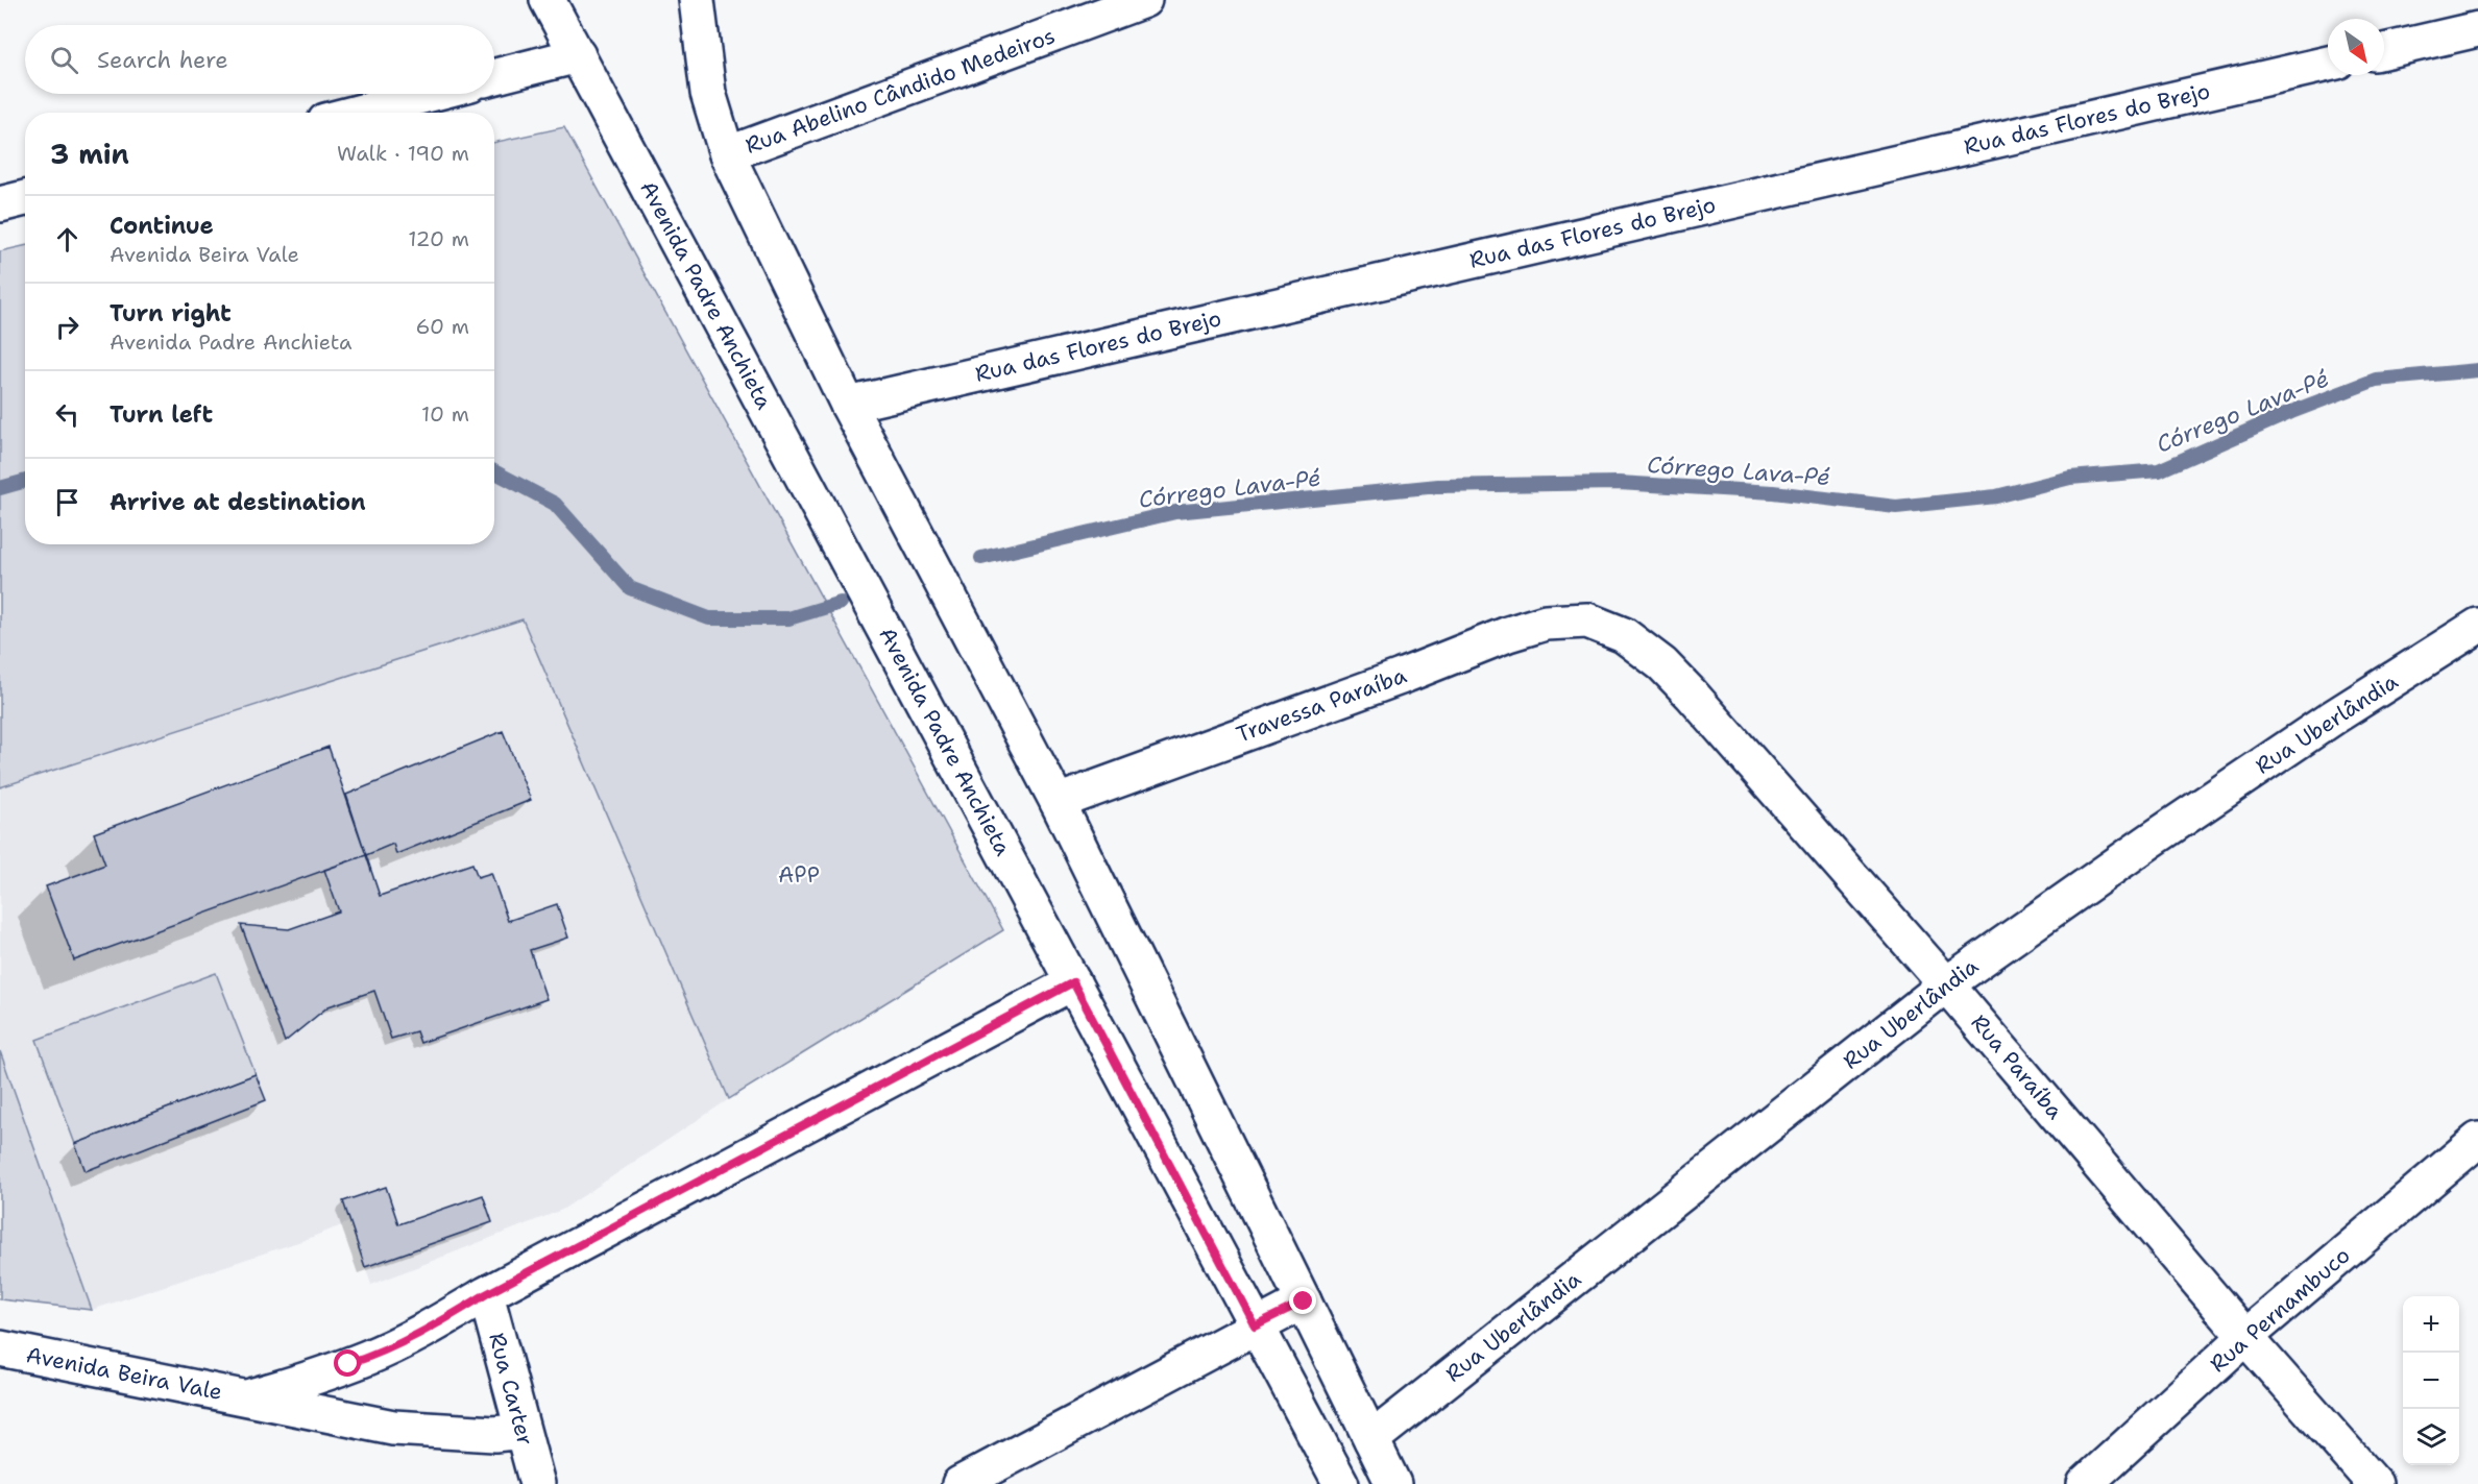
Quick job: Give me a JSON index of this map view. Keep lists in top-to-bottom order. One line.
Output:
{"streets":{"street":["Rua Abelino Cândido Medeiros","Rua das Flores do Brejo","Avenida Padre Anchieta","Travessa Paraíba","Rua Uberlândia","Rua Paraíba","Rua Pernambuco","Avenida Beira Vale","Rua Carter"]},"crossings":[["Avenida Padre Anchieta","Avenida Beira Vale"],["Travessa Paraíba","Rua Paraíba"],["Rua Uberlândia","Rua Paraíba"],["Rua Paraíba","Rua Pernambuco"],["Avenida Beira Vale","Rua Carter"]],"water":["Córrego Lava-Pé"],"parks":["APP"],"north":"bottom right","page":{"search":"Search here","heading":["3 min","Walk · 190 m"],"list":[["Continue","Avenida Beira Vale","120 m"],["Turn right","Avenida Padre Anchieta","60 m"],["Turn left","10 m"],"Arrive at destination"],"map_buttons":["+","−"]}}
